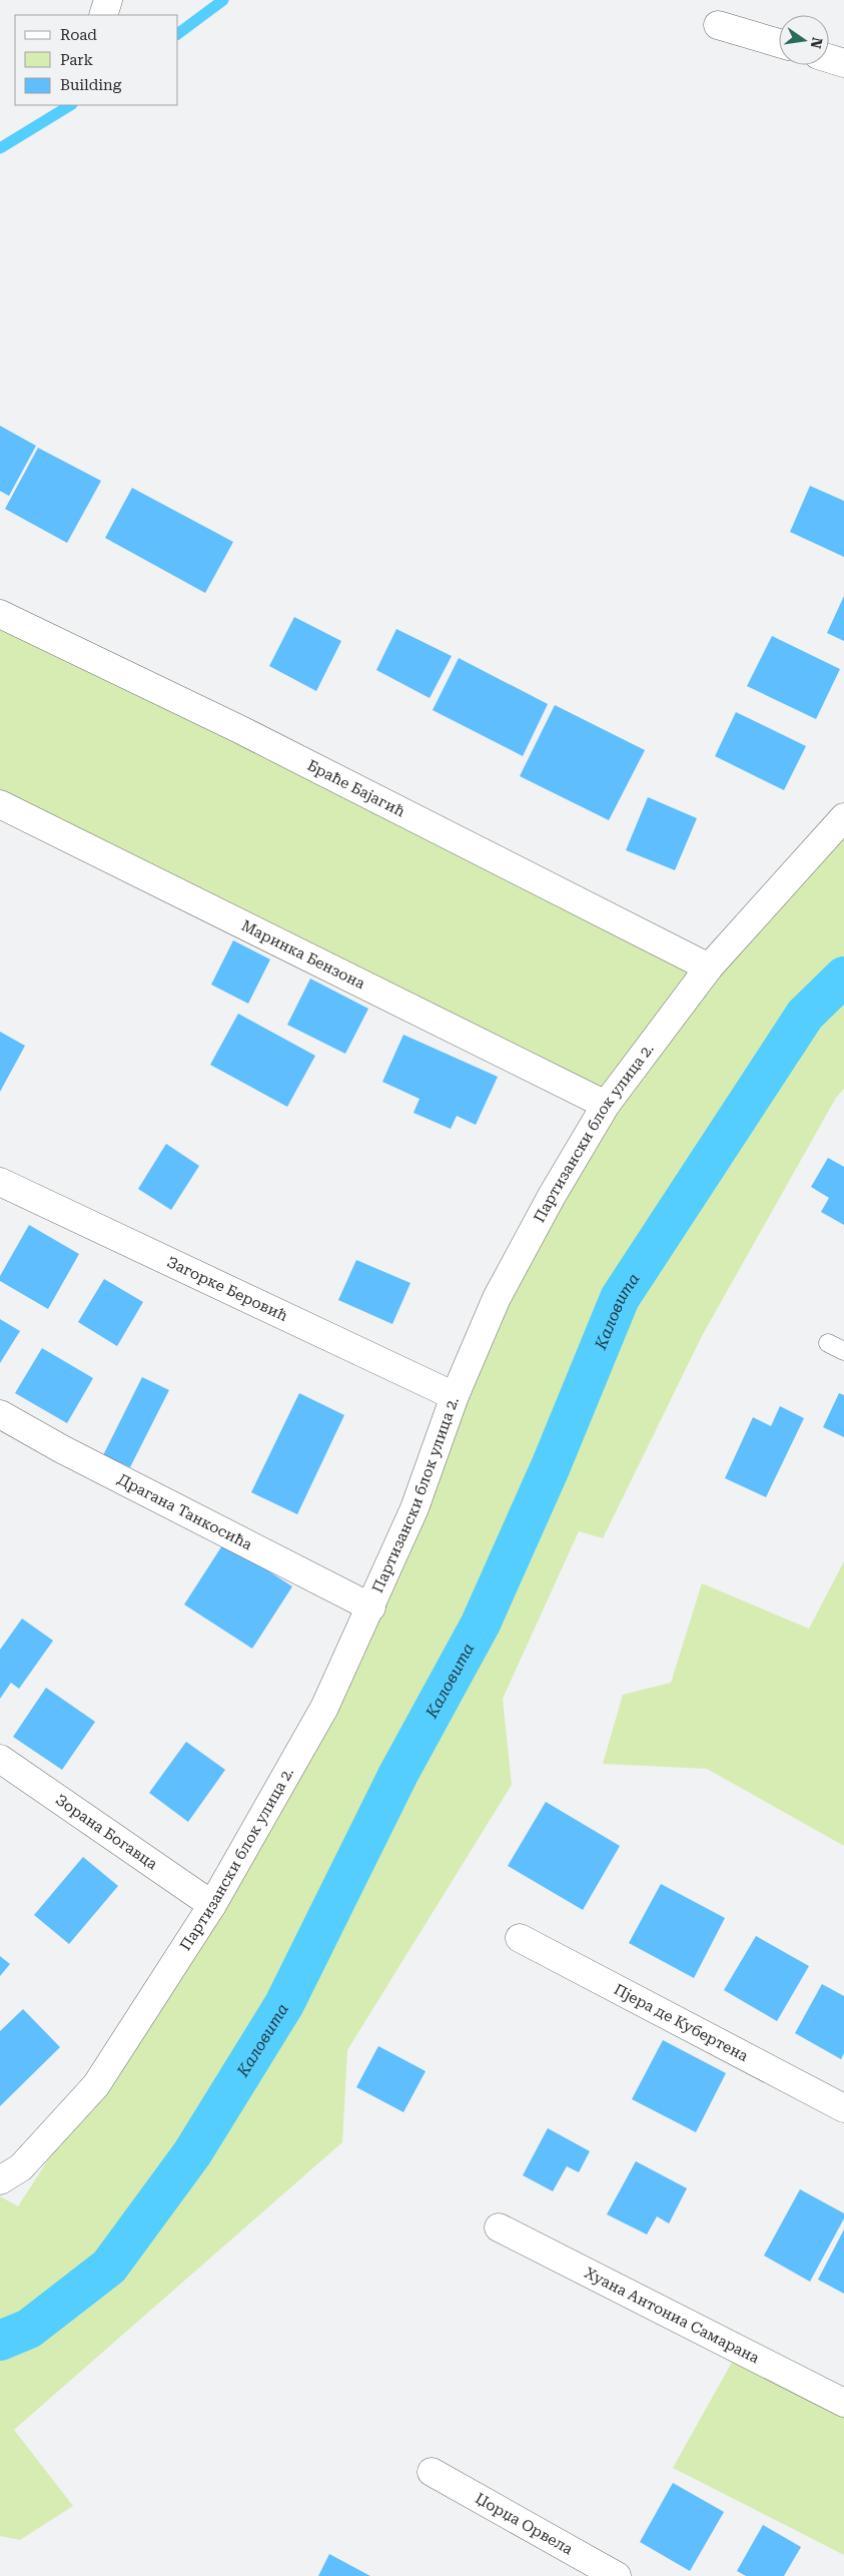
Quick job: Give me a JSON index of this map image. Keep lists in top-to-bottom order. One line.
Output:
{"streets":{"street":["Браће Бајагић","Маринка Бензона","Партизански блок улица 2.","Загорке Беровић","Драгана Танкосића","Зорана Богавца","Пјера де Кубертена","Хуана Антониа Самарана","Џорџа Орвела"]},"crossings":[["Браће Бајагић","Партизански блок улица 2."],["Маринка Бензона","Партизански блок улица 2."],["Партизански блок улица 2.","Загорке Беровић"],["Партизански блок улица 2.","Драгана Танкосића"],["Партизански блок улица 2.","Зорана Богавца"]],"water":["Каловита"],"legend":["Road","Park","Building"],"north":"right"}
